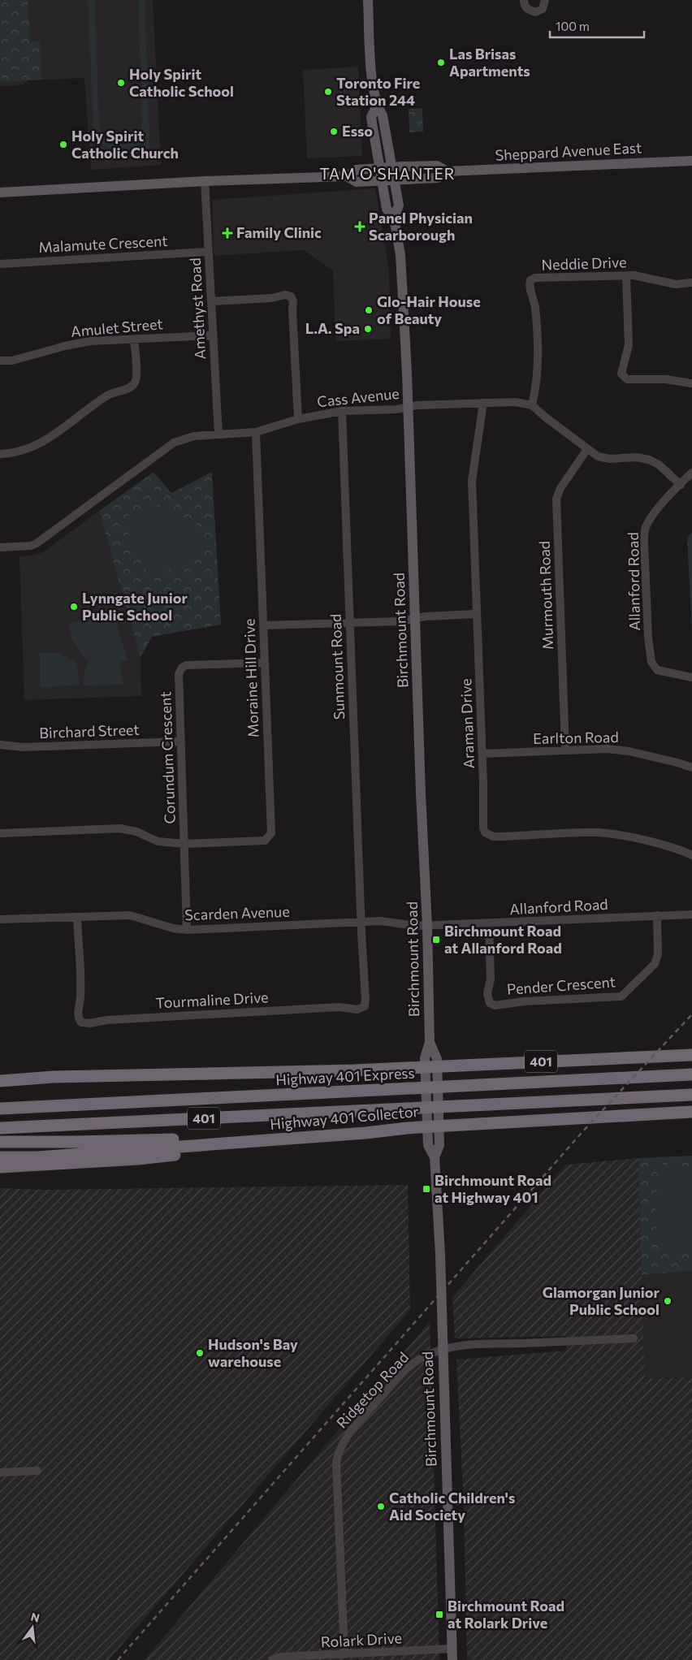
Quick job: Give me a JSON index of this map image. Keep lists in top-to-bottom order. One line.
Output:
{"streets":{"highway":["401","Highway 401 Express","Highway 401 Collector"],"main road":["Sheppard Avenue East","Birchmount Road"],"street":["Malamute Crescent","Neddie Drive","Amethyst Road","Amulet Street","Cass Avenue","Allanford Road","Murmouth Road","Sunmount Road","Moraine Hill Drive","Araman Drive","Birchard Street","Earlton Road","Corundum Crescent","Scarden Avenue","Pender Crescent","Tourmaline Drive","Ridgetop Road","Rolark Drive"]},"crossings":[["Sheppard Avenue East","Amethyst Road"],["Sheppard Avenue East","Birchmount Road"],["Malamute Crescent","Amethyst Road"],["Neddie Drive","Cass Avenue"],["Amethyst Road","Amulet Street"],["Amethyst Road","Cass Avenue"],["Cass Avenue","Birchmount Road"],["Cass Avenue","Sunmount Road"],["Cass Avenue","Moraine Hill Drive"],["Cass Avenue","Araman Drive"],["Allanford Road","Birchmount Road"],["Allanford Road","Scarden Avenue"],["Allanford Road","Pender Crescent"],["Murmouth Road","Earlton Road"],["Birchmount Road","Scarden Avenue"],["Birchmount Road","Rolark Drive"],["Sunmount Road","Scarden Avenue"],["Sunmount Road","Tourmaline Drive"],["Moraine Hill Drive","Corundum Crescent"],["Araman Drive","Earlton Road"],["Birchard Street","Corundum Crescent"],["Corundum Crescent","Scarden Avenue"],["Scarden Avenue","Tourmaline Drive"],["Ridgetop Road","Rolark Drive"]],"districts":["TAM O'SHANTER"],"places":{"other":["Las Brisas Apartments","Holy Spirit Catholic School","Toronto Fire Station 244","Esso","Holy Spirit Catholic Church","Glo-Hair House of Beauty","L.A. Spa","Lynngate Junior Public School","Glamorgan Junior Public School","Hudson's Bay warehouse","Catholic Children's Aid Society"],"health":["Panel Physician Scarborough","Family Clinic"],"transit":["Birchmount Road at Allanford Road","Birchmount Road at Highway 401","Birchmount Road at Rolark Drive"]},"scale_bar":"100 m","north":"top"}
